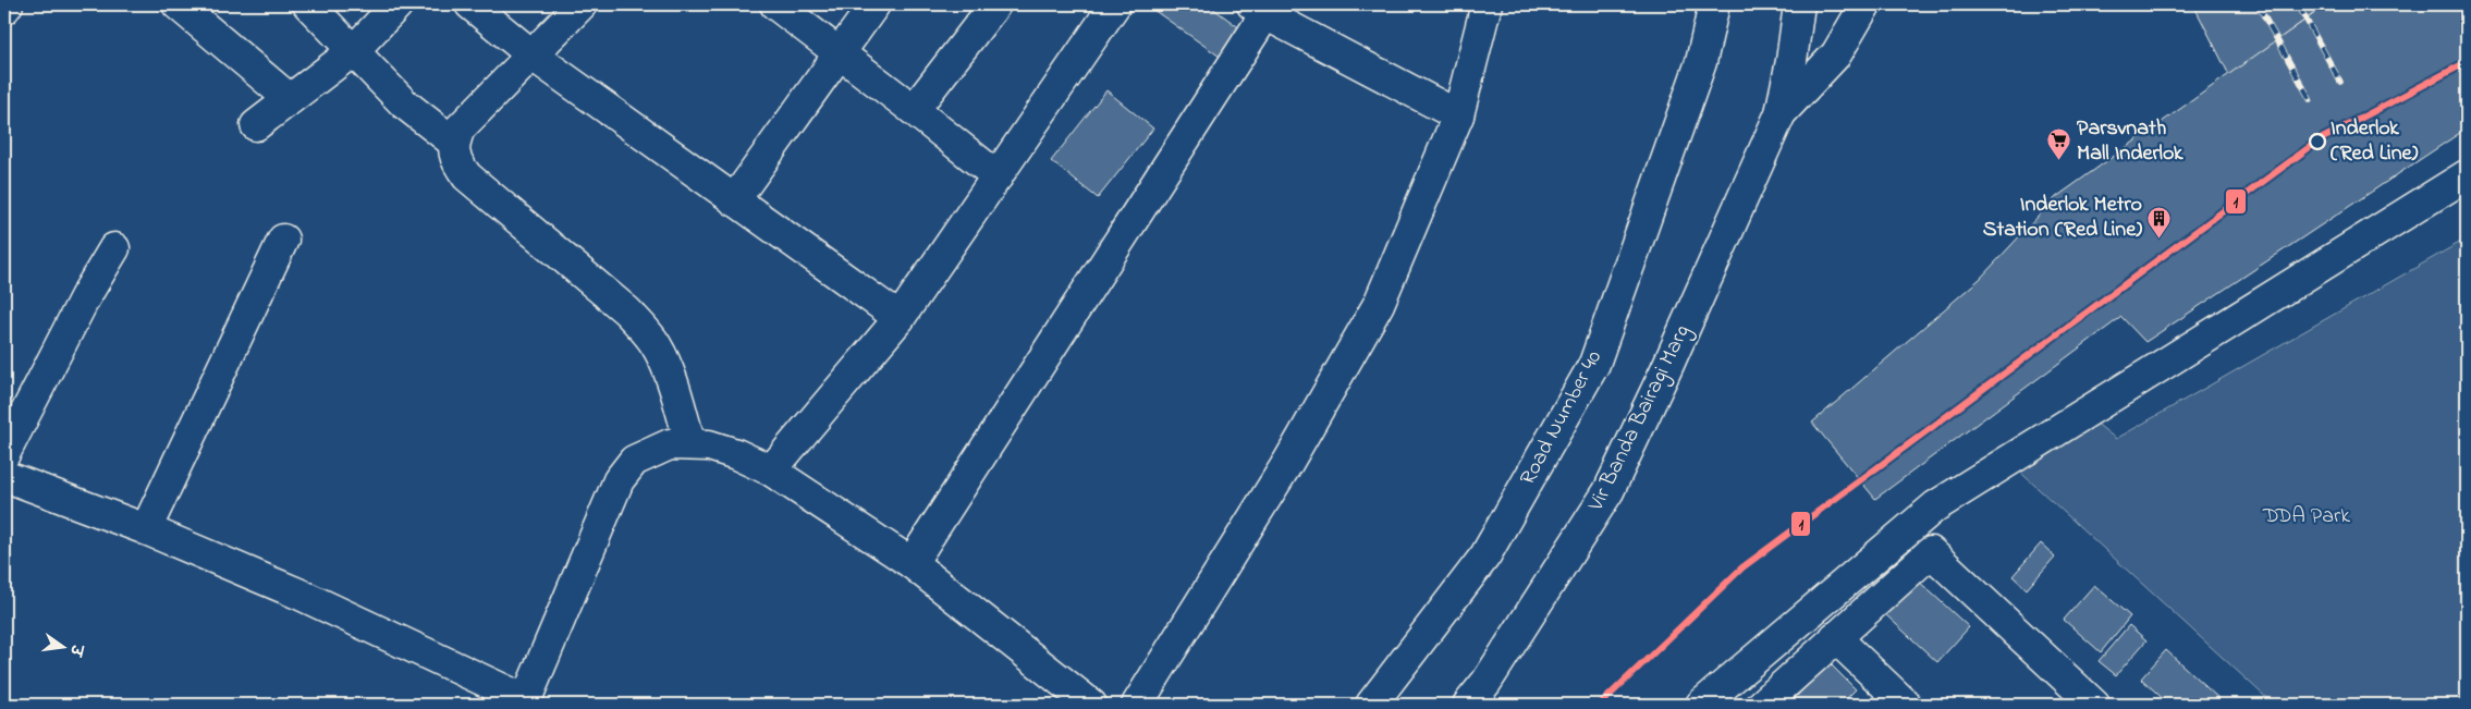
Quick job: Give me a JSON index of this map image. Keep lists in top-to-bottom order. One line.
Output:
{"streets":{"street":["Road Number 40","Vir Banda Bairagi Marg"]},"parks":["DDA Park"],"places":{"other":["Inderlok (Red Line)"],"supermarket":["Parsvnath Mall Inderlok"],"building":["Inderlok Metro Station (Red Line)"]},"lines":["transit line 1"],"north":"right"}
